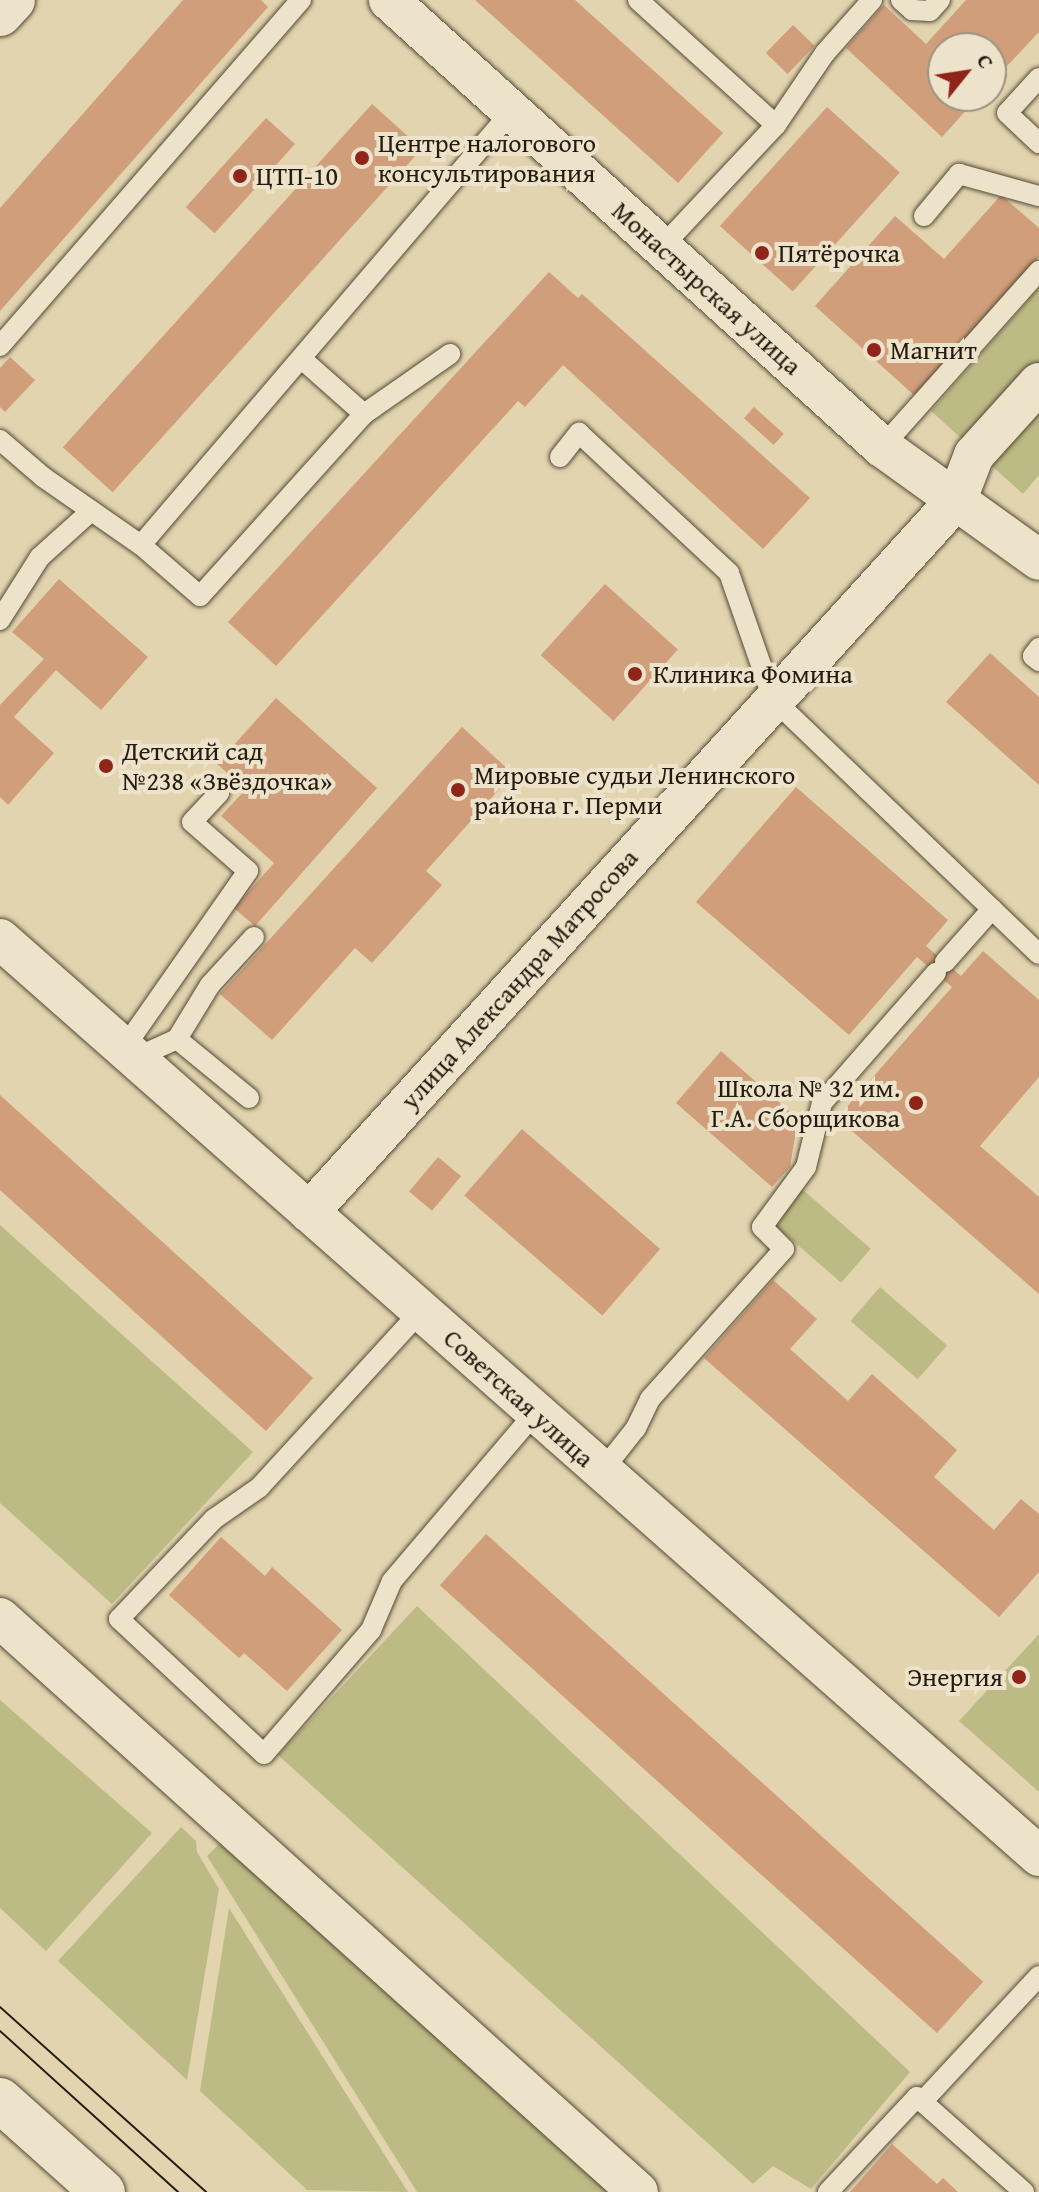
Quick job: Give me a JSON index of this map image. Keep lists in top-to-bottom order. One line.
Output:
{"streets":{"street":["Монастырская улица","улица Александра Матросова","Советская улица"]},"crossings":[["Монастырская улица","улица Александра Матросова"],["улица Александра Матросова","Советская улица"]],"places":["Центре налогового консультирования","ЦТП-10","Пятёрочка","Магнит","Клиника Фомина","Детский сад №238 «Звёздочка»","Мировые судьи Ленинского района г. Перми","Школа № 32 им. Г.А. Сборщикова","Энергия"],"north":"top right"}
